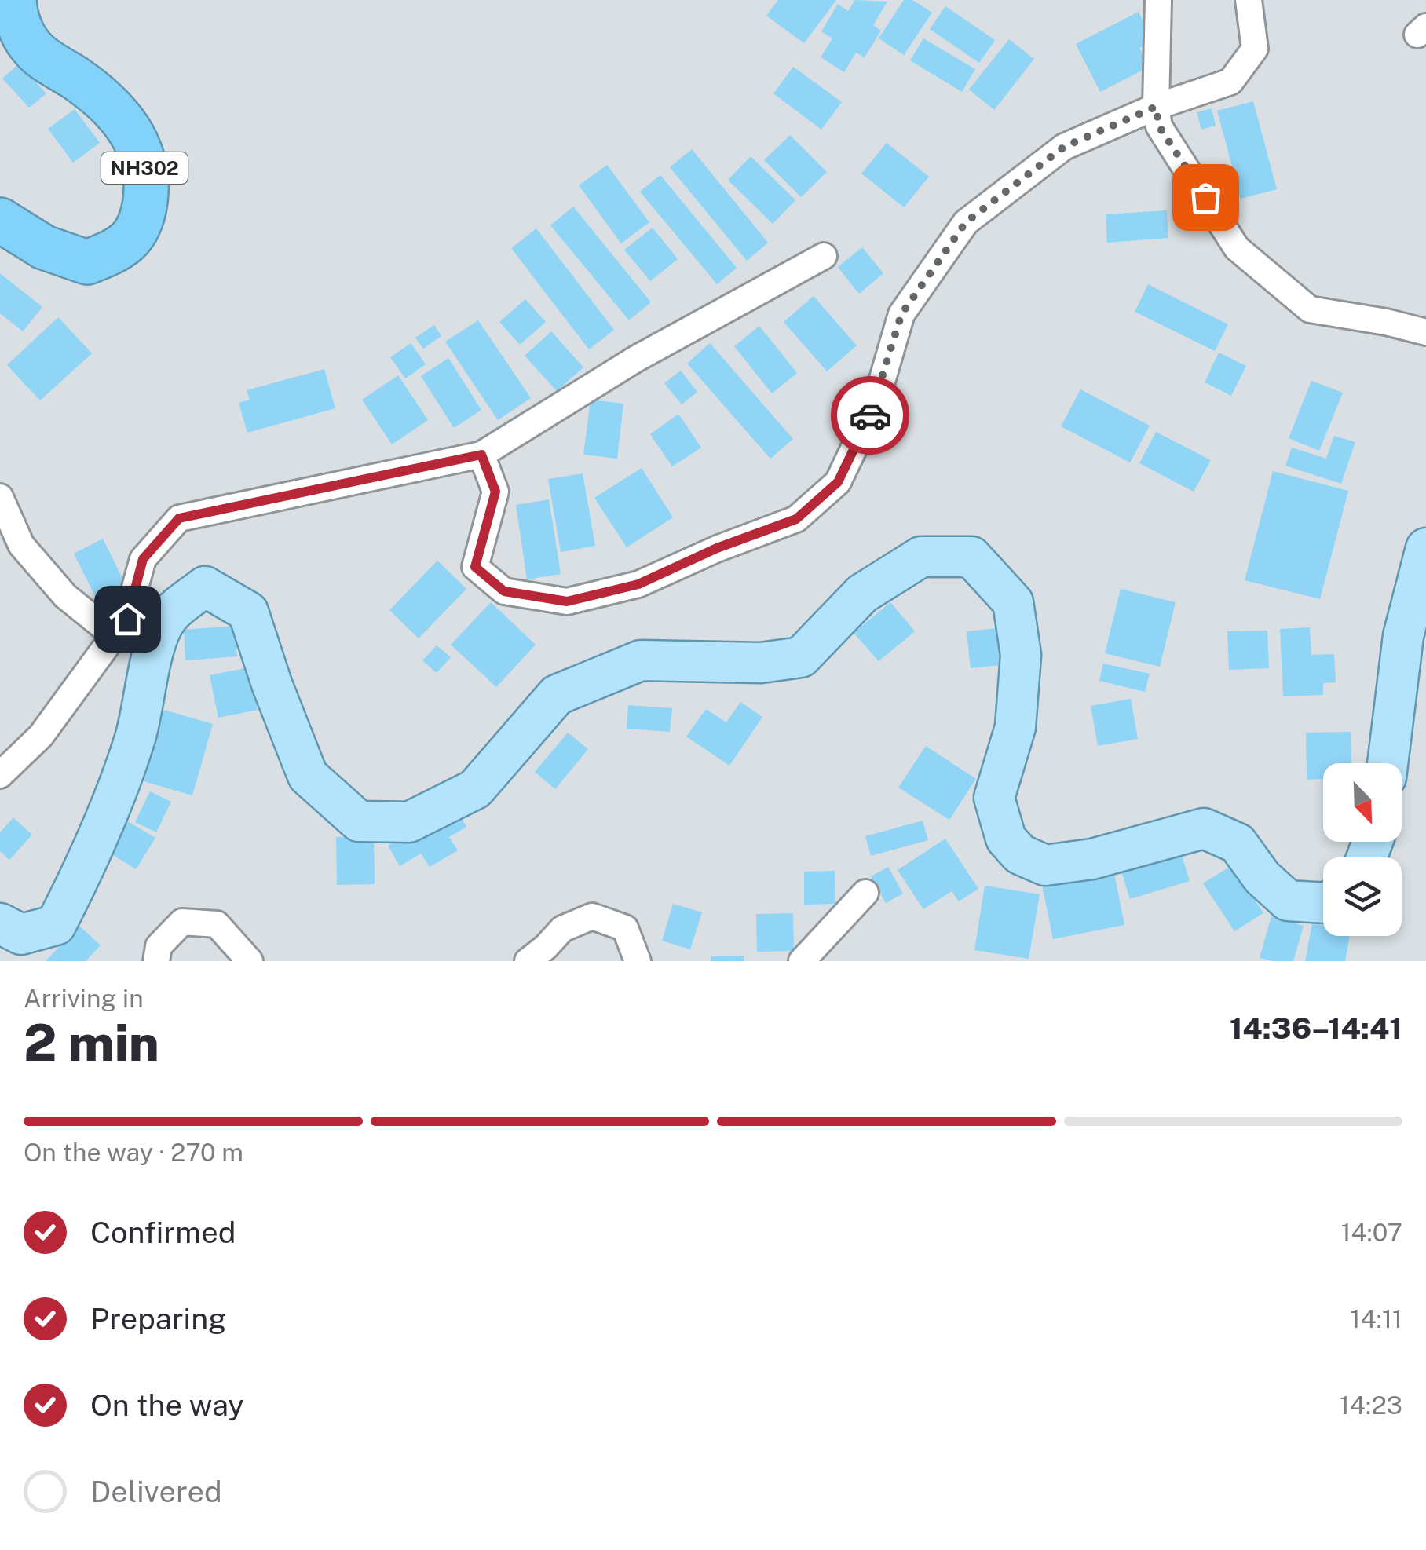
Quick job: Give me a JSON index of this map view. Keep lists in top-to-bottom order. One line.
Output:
{"streets":{"highway":["NH302"]},"north":"bottom right","page":{"heading":["2 min","Arriving in","14:36–14:41"],"bar":"On the way · 270 m","list":[["Confirmed","14:07"],["Preparing","14:11"],["On the way","14:23"],"Delivered"]}}
